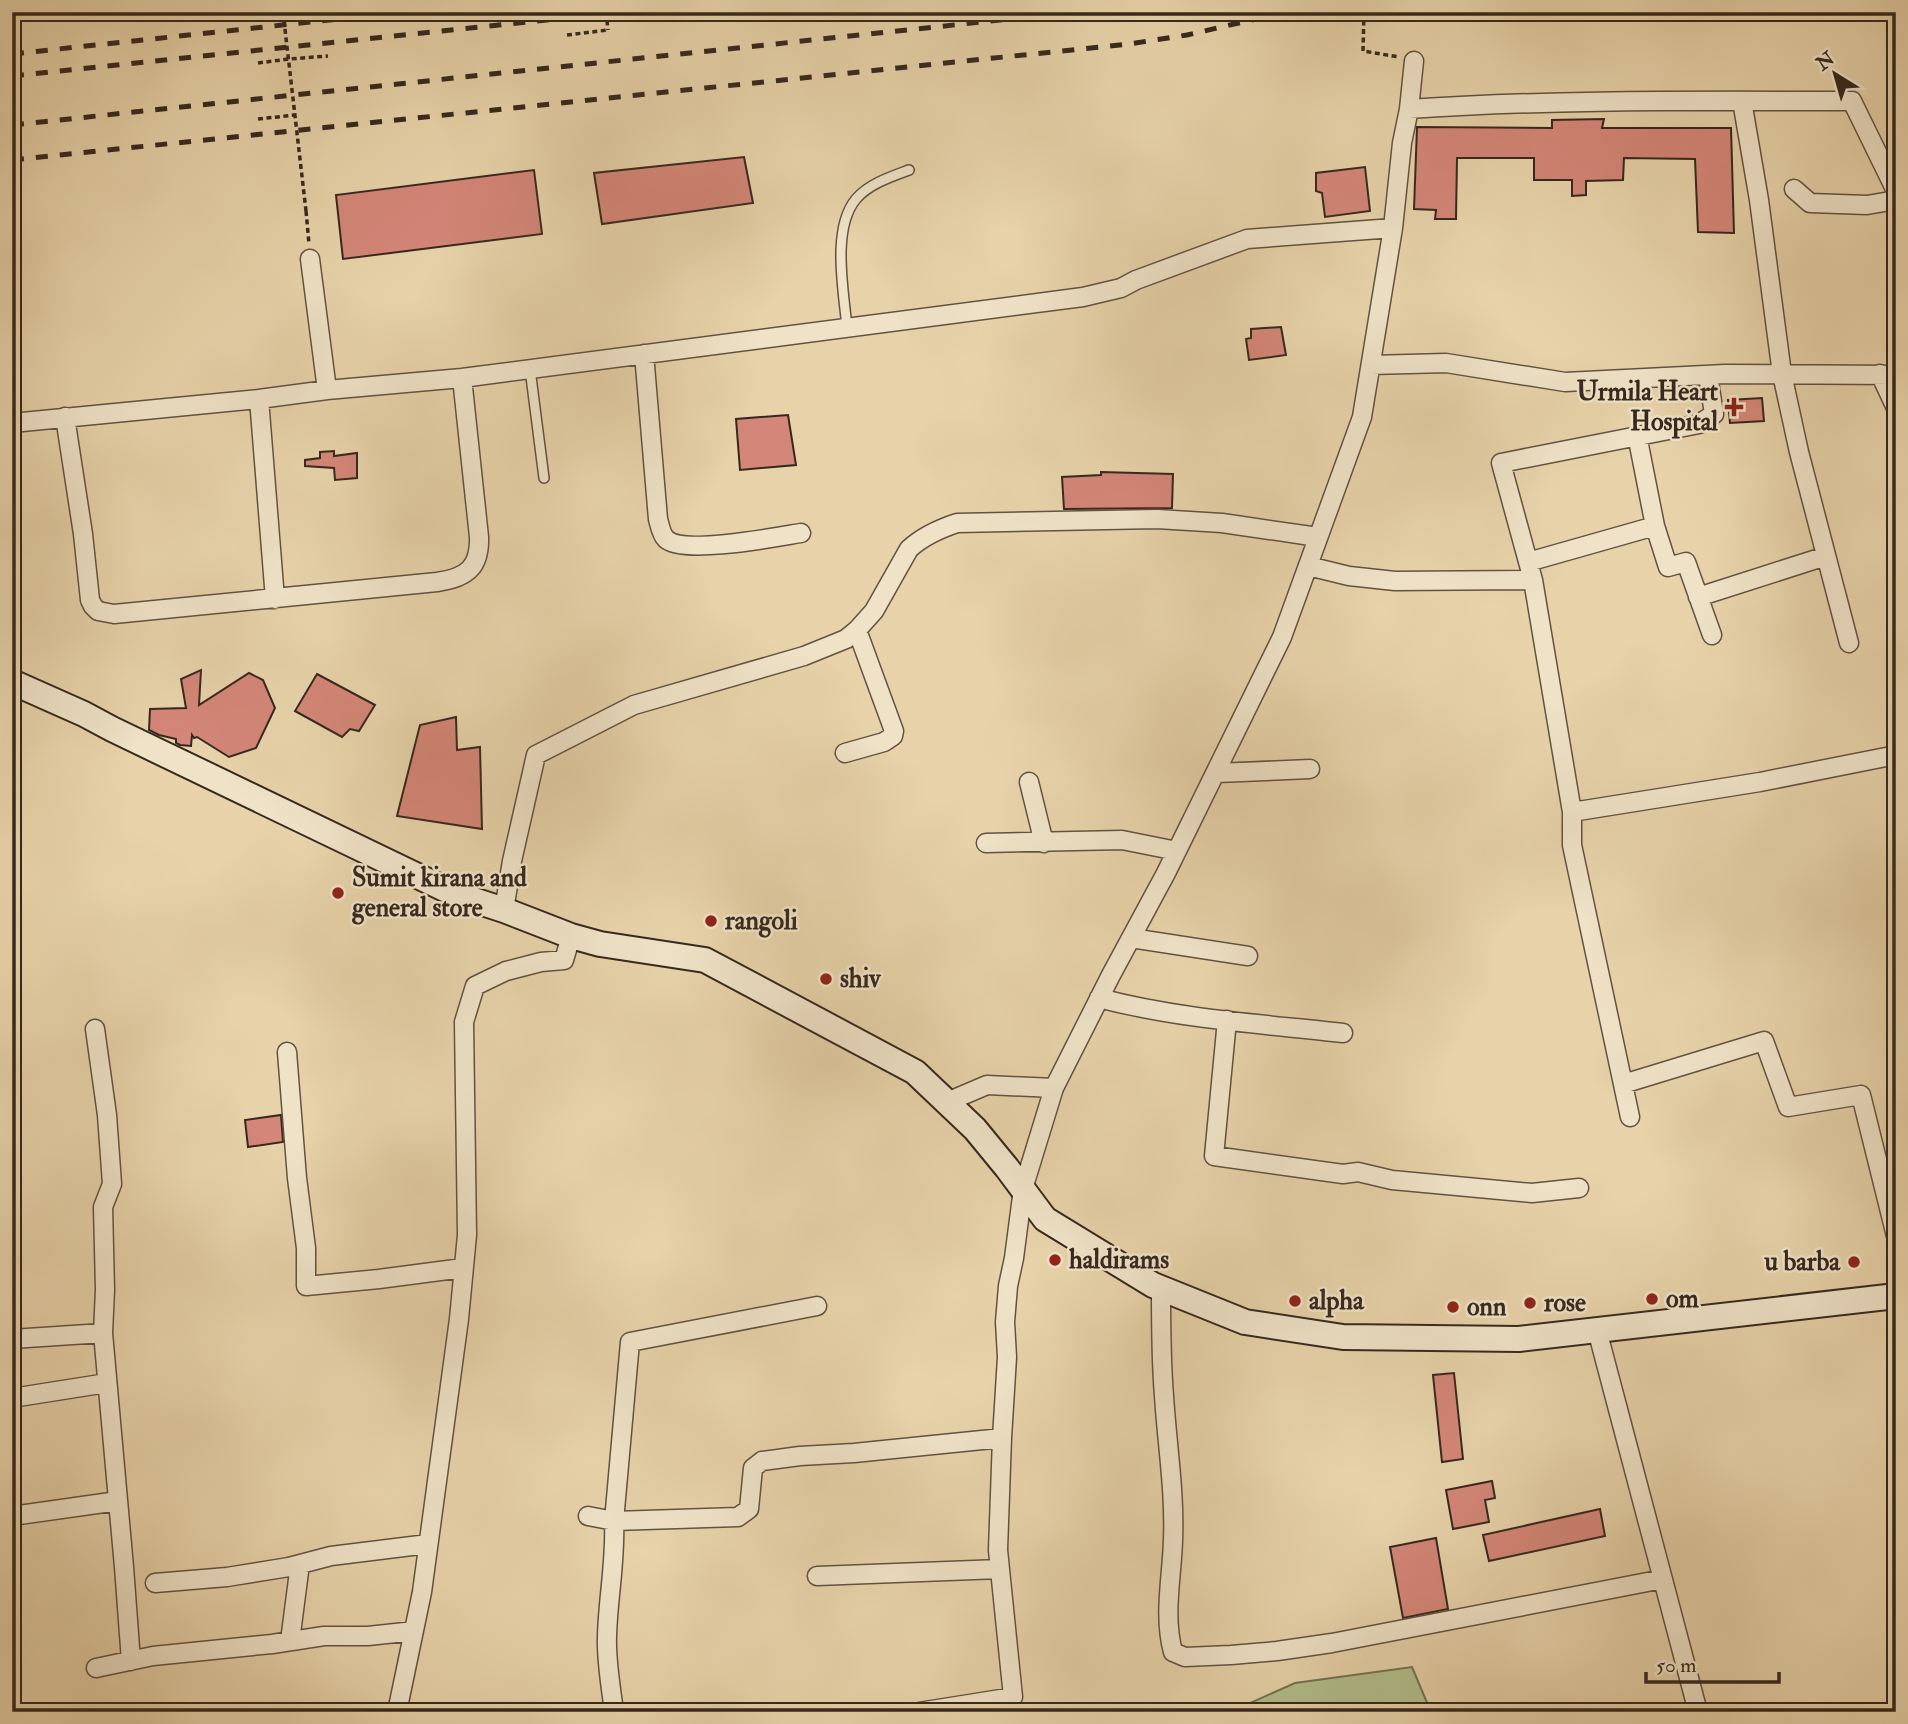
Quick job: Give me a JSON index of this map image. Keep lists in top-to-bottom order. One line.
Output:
{"places":{"health":["Urmila Heart Hospital"],"other":["Sumit kirana and general store","rangoli","shiv","haldirams","u barba","om","alpha","rose","onn"]},"scale_bar":"50 m","north":"top left"}
